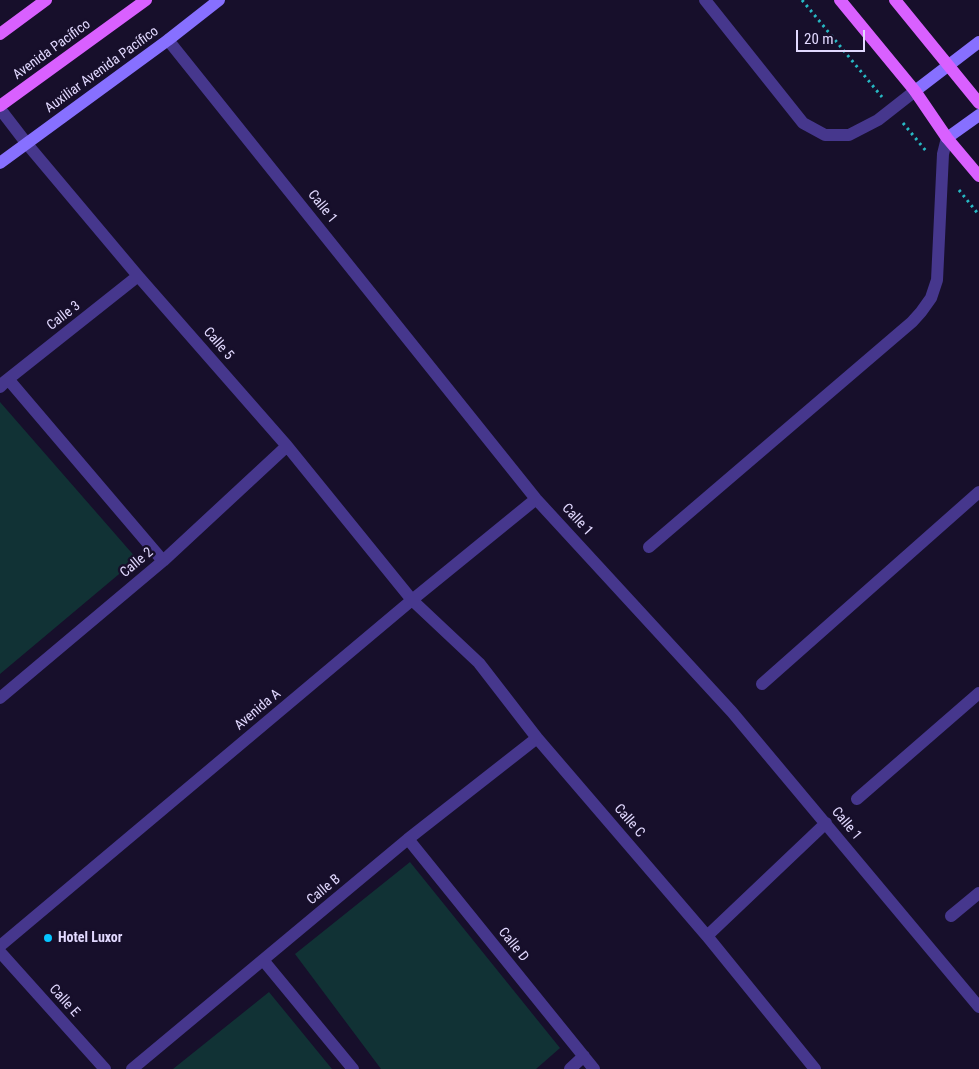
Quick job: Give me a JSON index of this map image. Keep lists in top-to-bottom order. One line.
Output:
{"streets":{"main road":["Avenida Pacífico","Auxiliar Avenida Pacífico"],"street":["Calle 1","Calle 3","Calle 5","Calle 2","Avenida A","Calle C","Calle B","Calle D","Calle E"]},"crossings":[["Avenida Pacífico","Calle 5"],["Auxiliar Avenida Pacífico","Calle 1"],["Auxiliar Avenida Pacífico","Calle 5"],["Calle 1","Avenida A"],["Calle 3","Calle 5"],["Calle 5","Calle 2"],["Calle 5","Avenida A"],["Calle 5","Calle C"],["Avenida A","Calle C"],["Calle C","Calle B"],["Calle B","Calle D"]],"places":["Hotel Luxor"],"scale_bar":"20 m"}
